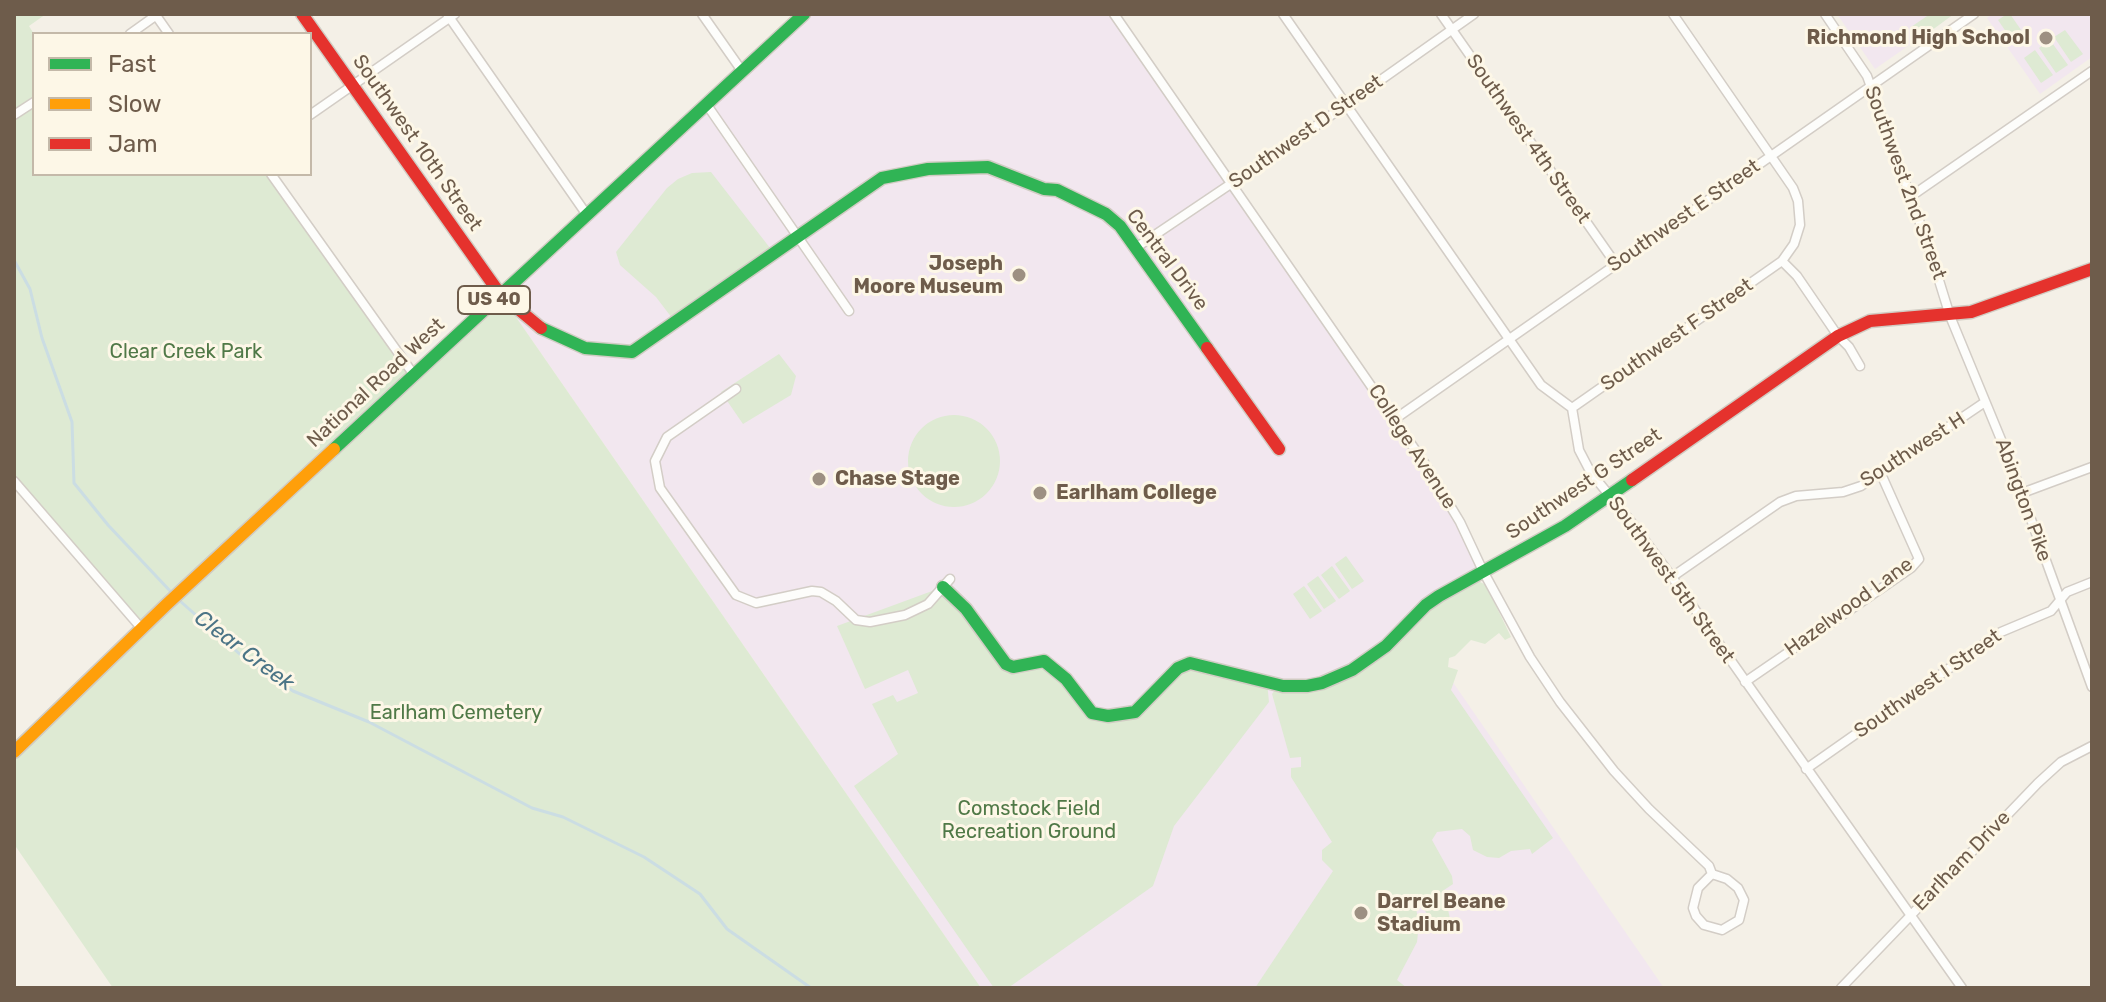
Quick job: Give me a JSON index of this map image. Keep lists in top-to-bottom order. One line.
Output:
{"streets":{"street":["Southwest D Street","Southwest 4th Street","Southwest 10th Street","Southwest 2nd Street","Southwest E Street","Central Drive","US 40","Southwest F Street","National Road West","College Avenue","Southwest H","Southwest G Street","Abington Pike","Southwest 5th Street","Hazelwood Lane","Southwest I Street","Earlham Drive"]},"crossings":[["Southwest D Street","Southwest 4th Street"],["Southwest D Street","Central Drive"],["Southwest D Street","College Avenue"],["Southwest 4th Street","Southwest E Street"],["Southwest 10th Street","Central Drive"],["Southwest 10th Street","National Road West"],["Southwest 2nd Street","Southwest E Street"],["Southwest 2nd Street","Southwest G Street"],["Southwest 2nd Street","Abington Pike"],["Southwest E Street","College Avenue"],["Southwest F Street","Southwest 5th Street"],["College Avenue","Southwest G Street"],["Southwest H","Abington Pike"],["Southwest H","Southwest 5th Street"],["Southwest H","Hazelwood Lane"],["Southwest G Street","Abington Pike"],["Southwest G Street","Southwest 5th Street"],["Abington Pike","Southwest I Street"],["Southwest 5th Street","Hazelwood Lane"],["Southwest 5th Street","Southwest I Street"],["Southwest 5th Street","Earlham Drive"]],"water":["Clear Creek"],"parks":["Clear Creek Park","Earlham Cemetery","Comstock Field Recreation Ground"],"places":["Richmond High School","Joseph Moore Museum","Chase Stage","Earlham College","Darrel Beane Stadium"],"legend":["Fast","Slow","Jam"]}
